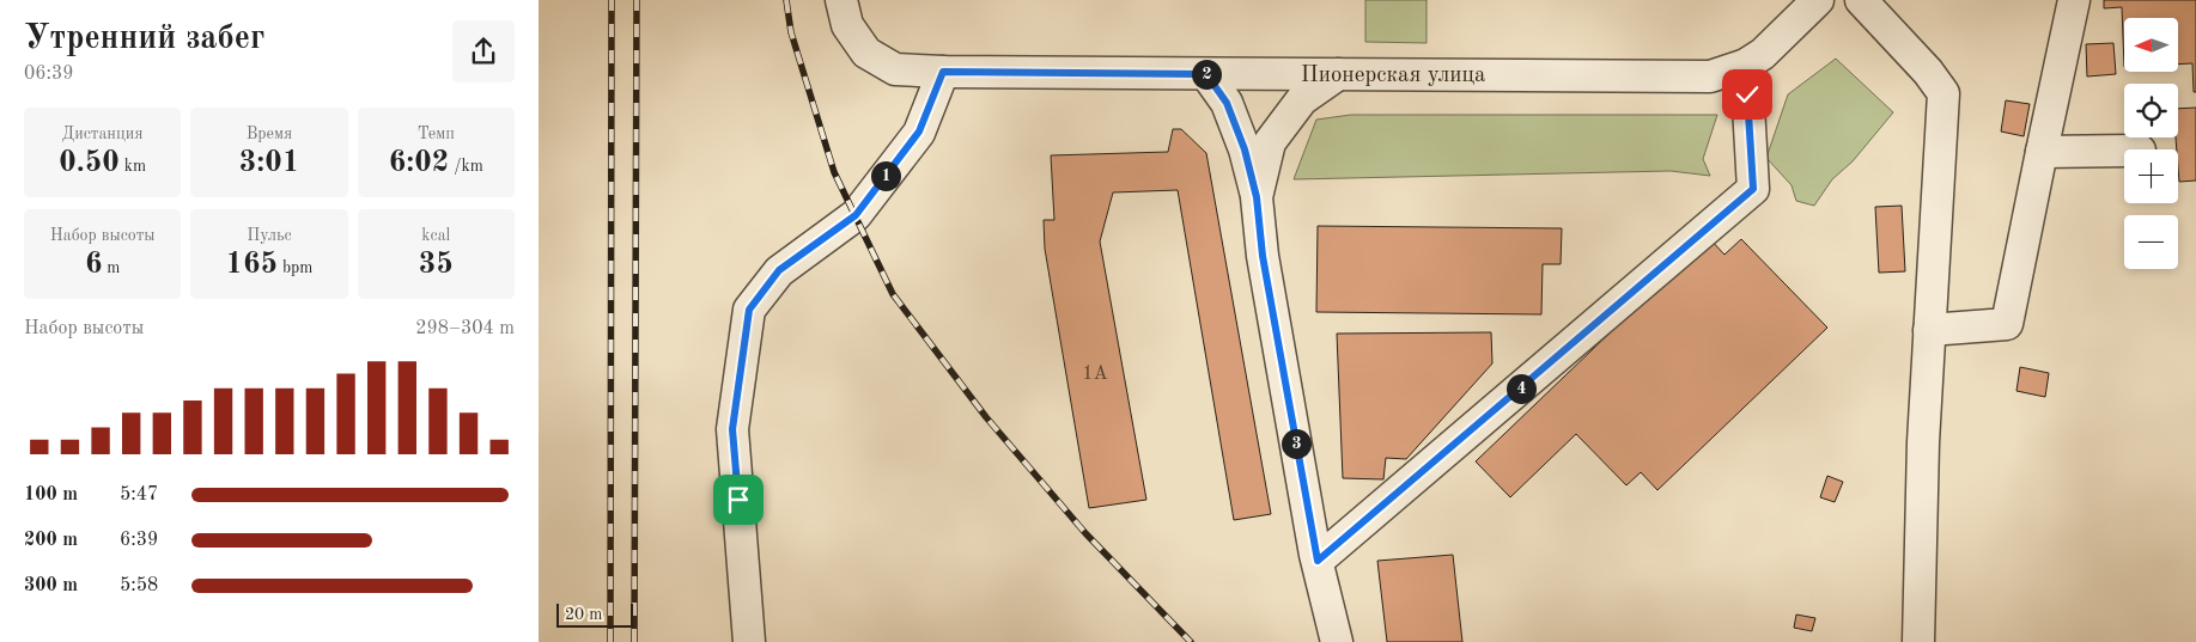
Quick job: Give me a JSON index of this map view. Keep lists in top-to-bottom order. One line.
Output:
{"streets":{"street":["Пионерская улица"]},"house_numbers":["1А"],"scale_bar":"20 m","north":"left","page":{"heading":["Утренний забег","06:39"],"map_buttons":["+","−"],"pins":["2","1","4","3"],"stats":[["Дистанция","0.50 km"],["Время","3:01"],["Темп","6:02 /km"],["Набор высоты","6 m"],["Пульс","165 bpm"],["kcal","35"]],"chart":["Набор высоты","298–304 m"],"list":[{"name":"100 m","note":"5:47"},{"name":"200 m","note":"6:39"},{"name":"300 m","note":"5:58"}],"scale":"20 m"}}
